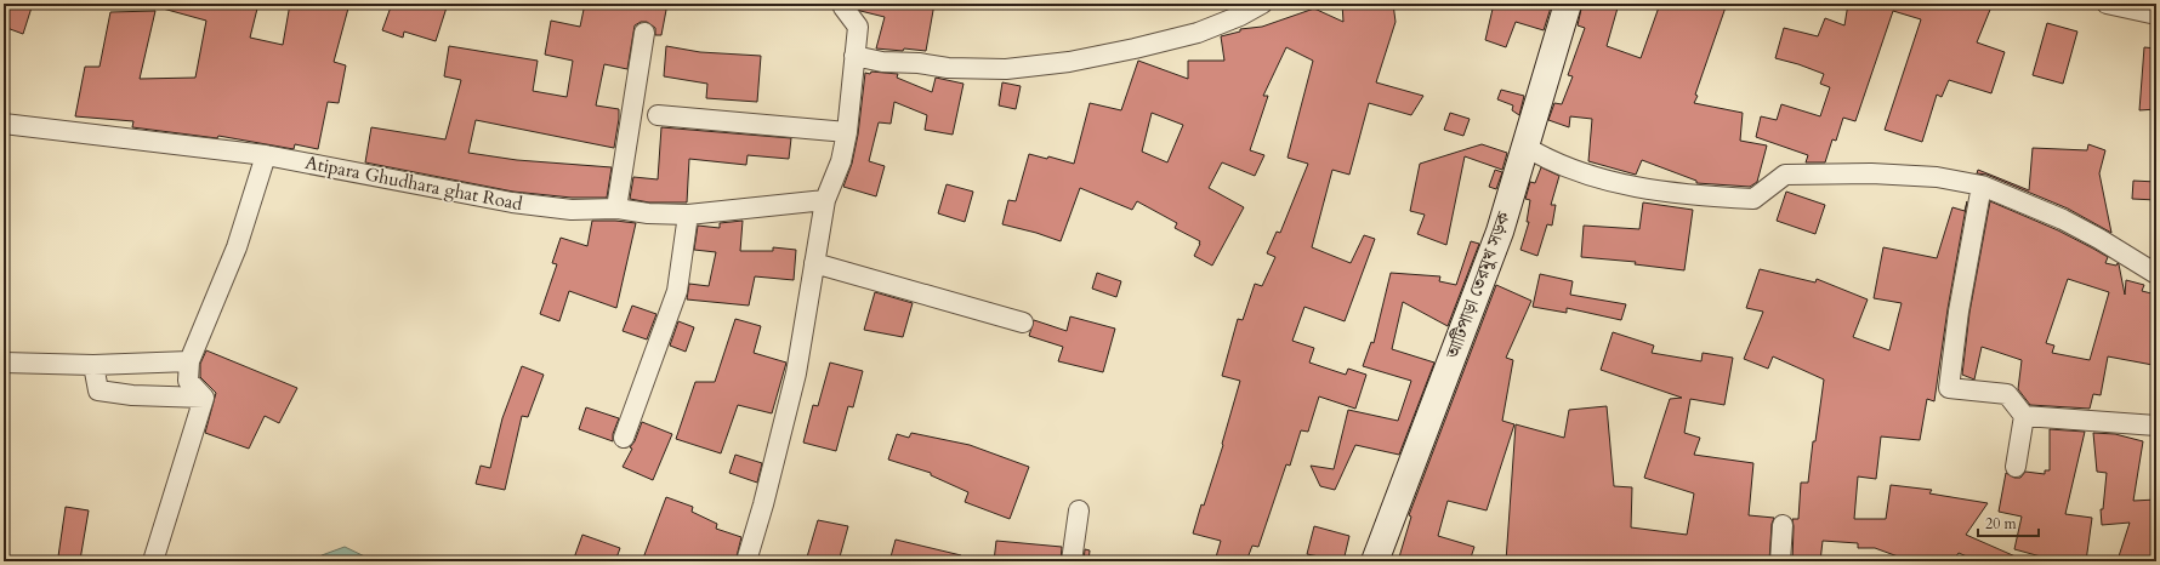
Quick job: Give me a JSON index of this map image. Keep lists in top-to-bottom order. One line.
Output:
{"streets":{"main road":["আটিপাড়া তেরমুখ সড়ক"],"street":["Atipara Ghudhara ghat Road"]},"scale_bar":"20 m"}
